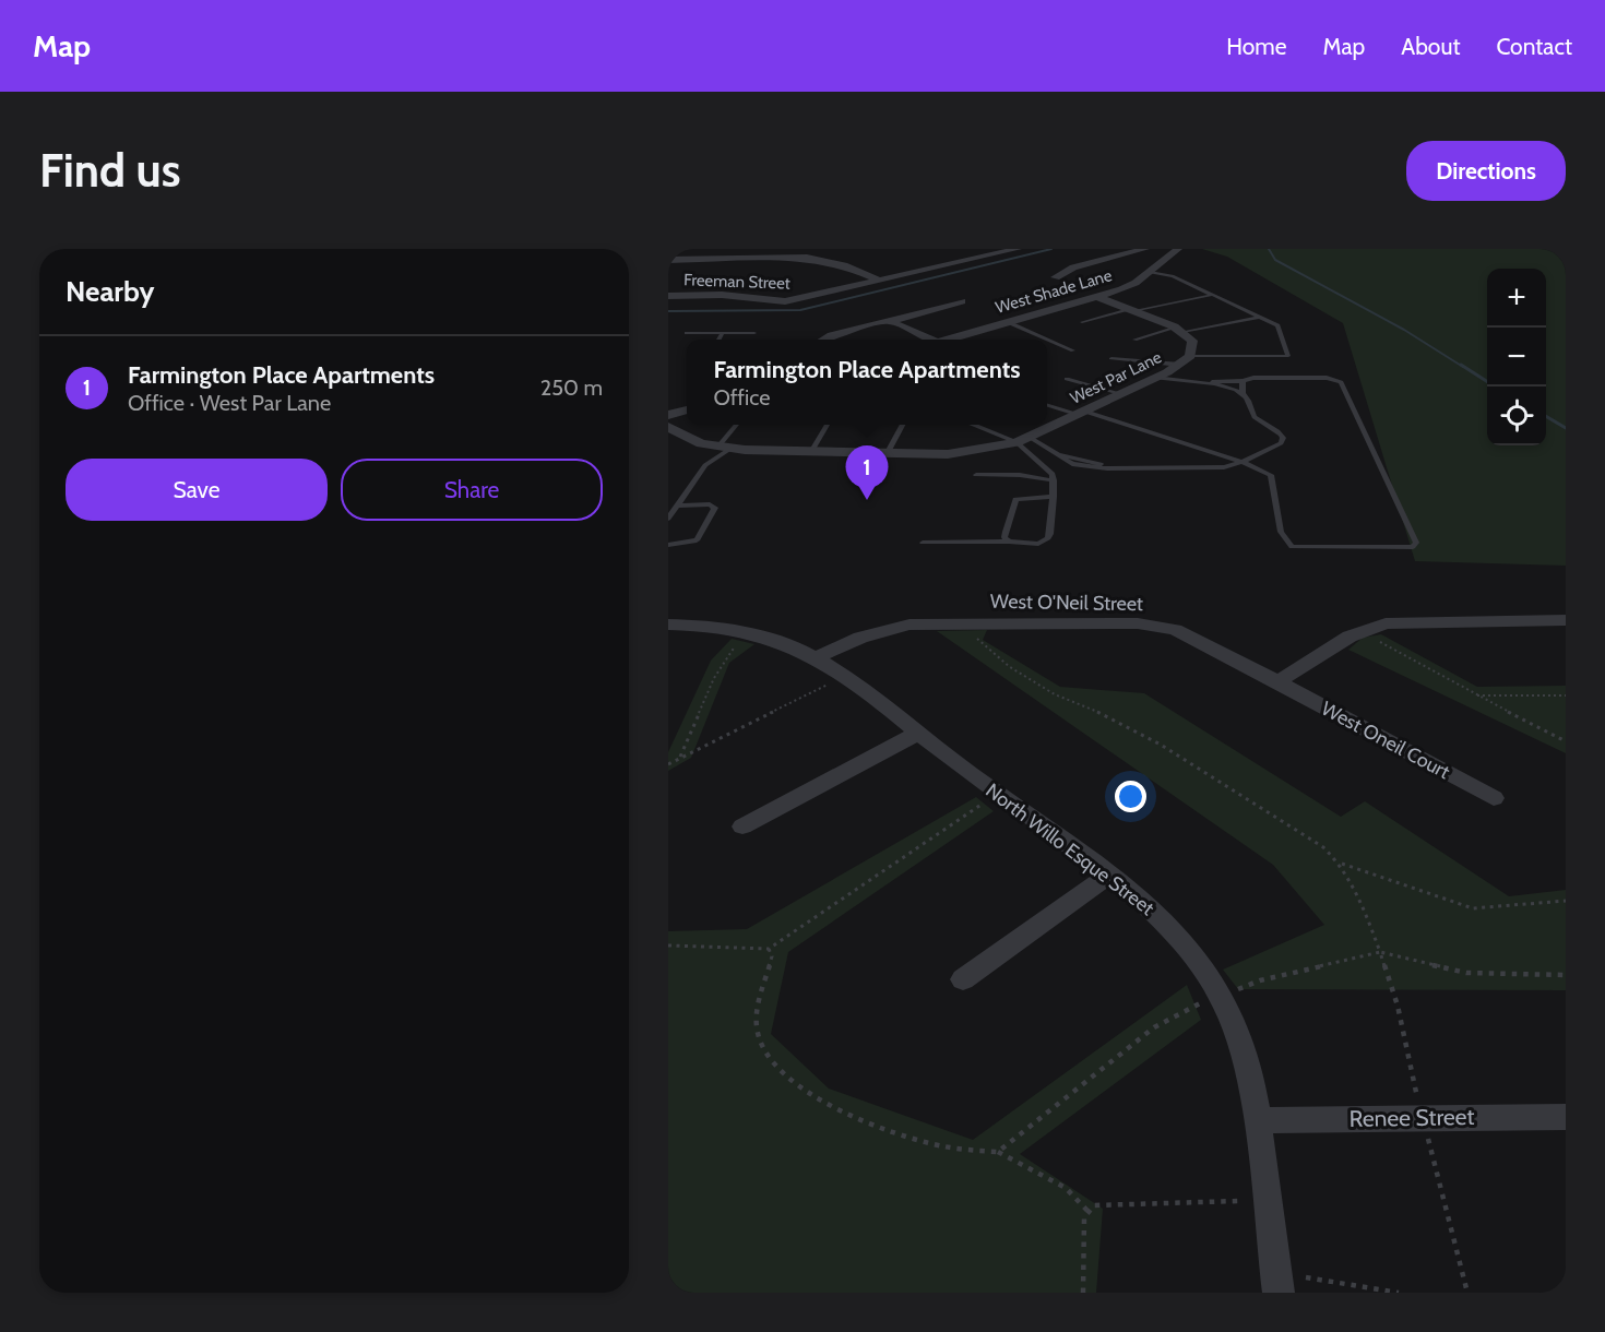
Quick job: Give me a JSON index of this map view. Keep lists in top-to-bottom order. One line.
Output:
{"streets":{"street":["Freeman Street","West Shade Lane","West Par Lane","West O'Neil Street","West Oneil Court","North Willo Esque Street","Renee Street"]},"crossings":[["West Shade Lane","West Par Lane"],["West O'Neil Street","West Oneil Court"],["West O'Neil Street","North Willo Esque Street"],["North Willo Esque Street","Renee Street"]],"page":{"header":"Map","nav":["Home","Map","About","Contact"],"buttons":["Directions",["Save","Share"]],"title":"Find us","heading":"Nearby","map_buttons":["+","−"],"list":[{"mark":"1","name":"Farmington Place Apartments","note":"Office · West Par Lane","value":"250 m"}],"popup":["Farmington Place Apartments","Office"],"pins":"1"}}
